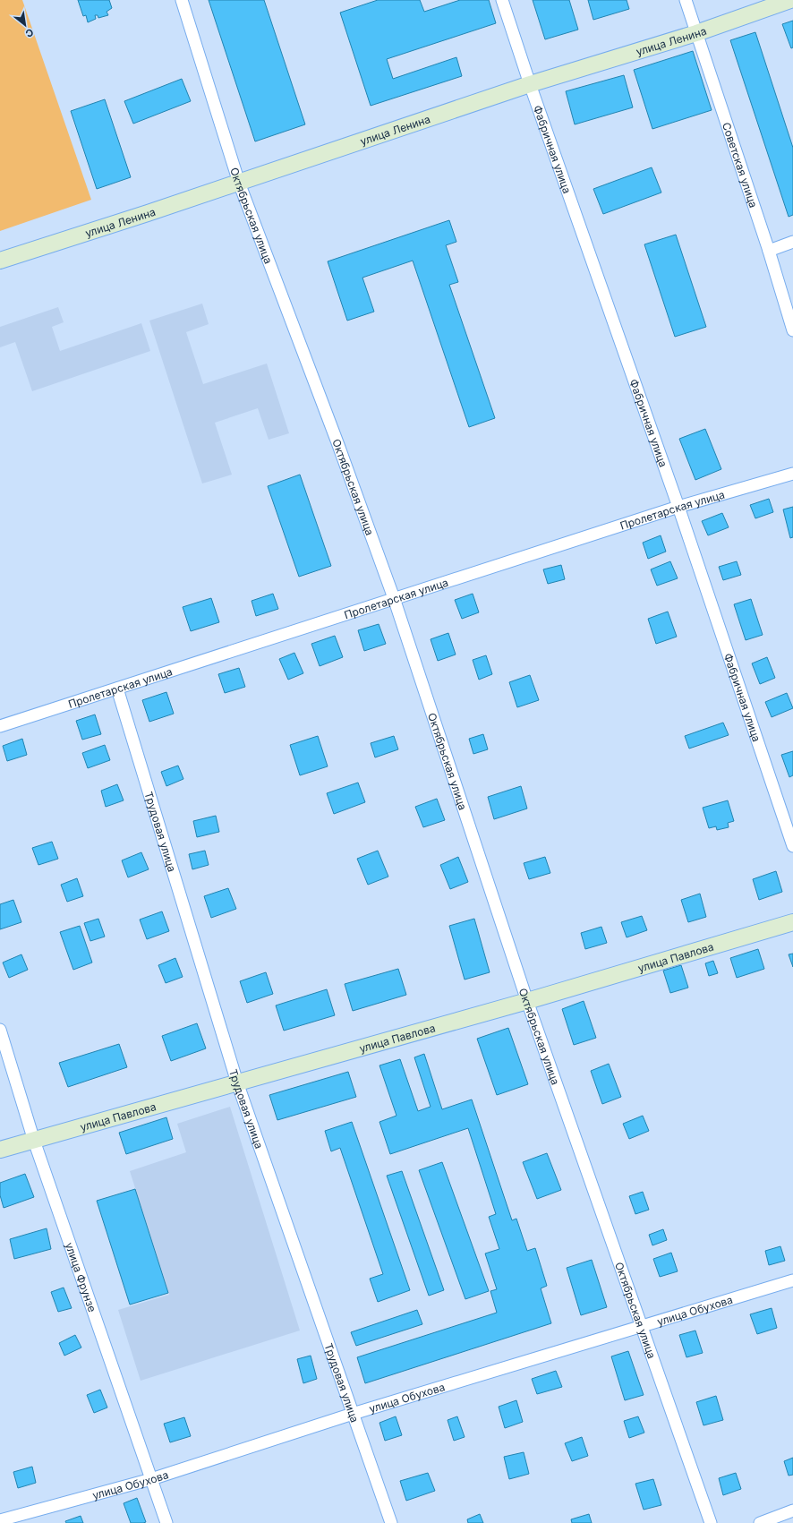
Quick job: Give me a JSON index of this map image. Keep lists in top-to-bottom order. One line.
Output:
{"streets":{"street":["улица Ленина","Фабричная улица","Советская улица","Октябрьская улица","Пролетарская улица","Трудовая улица","улица Павлова","улица Фрунзе","улица Обухова"]},"crossings":[["улица Ленина","Фабричная улица"],["улица Ленина","Советская улица"],["улица Ленина","Октябрьская улица"],["Фабричная улица","Пролетарская улица"],["Октябрьская улица","Пролетарская улица"],["Октябрьская улица","улица Павлова"],["Октябрьская улица","улица Обухова"],["Пролетарская улица","Трудовая улица"],["Трудовая улица","улица Павлова"],["Трудовая улица","улица Обухова"],["улица Павлова","улица Фрунзе"],["улица Фрунзе","улица Обухова"]],"north":"bottom right"}
